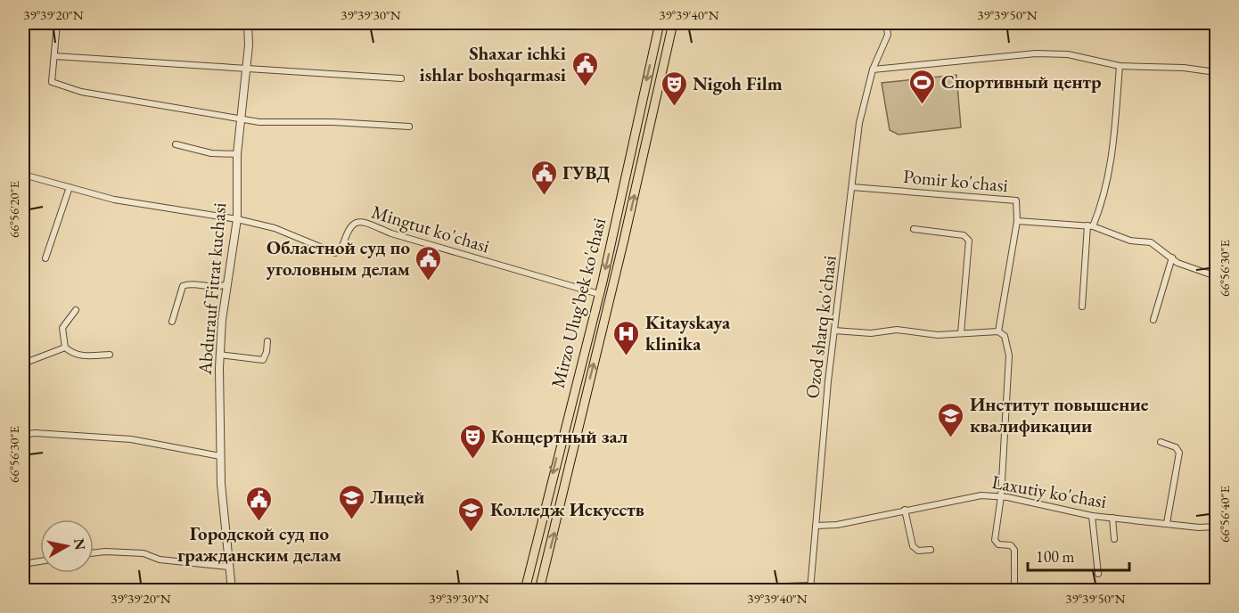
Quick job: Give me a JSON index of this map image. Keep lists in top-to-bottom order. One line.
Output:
{"streets":{"main road":["Mirzo Ulug'bek ko'chasi"],"street":["Pomir ko'chasi","Mingtut ko'chasi","Abdurauf Fitrat kuchasi","Ozod sharq ko'chasi","Laxutiy ko'chasi"]},"crossings":[["Pomir ko'chasi","Ozod sharq ko'chasi"],["Mingtut ko'chasi","Abdurauf Fitrat kuchasi"],["Mingtut ko'chasi","Mirzo Ulug'bek ko'chasi"],["Ozod sharq ko'chasi","Laxutiy ko'chasi"]],"places":{"public building":["Shaxar ichki ishlar boshqarmasi","ГУВД","Областной суд по уголовным делам","Городской суд по гражданским делам"],"sports":["Спортивный центр"],"theatre":["Nigoh Film","Концертный зал"],"hospital":["Kitayskaya klinika"],"school or university":["Институт повышение квалификации","Лицей","Колледж Искусств"]},"scale_bar":"100 m","north":"right","coordinates":["39°39'20\"N","39°39'30\"N","39°39'40\"N","39°39'50\"N","66°56'20\"E","66°56'30\"E","66°56'40\"E"]}
